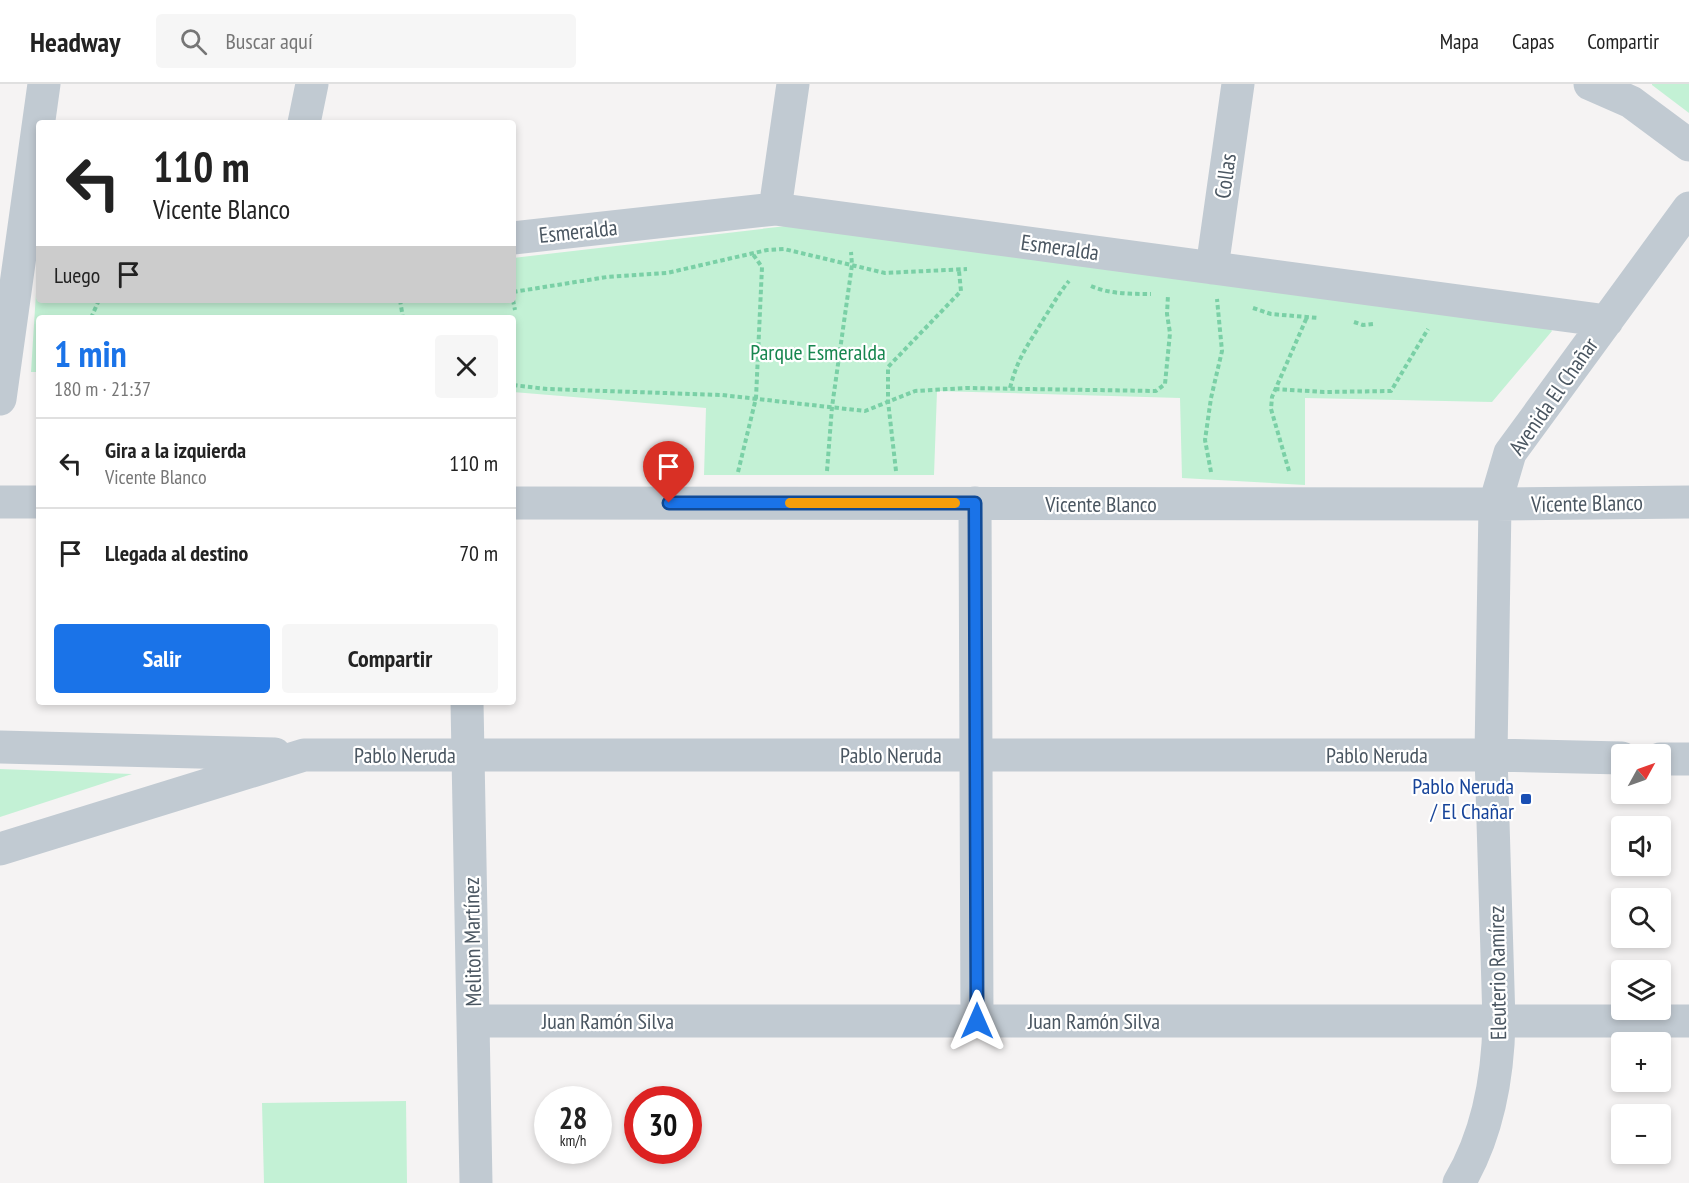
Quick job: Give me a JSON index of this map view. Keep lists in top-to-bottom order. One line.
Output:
{"streets":{"street":["Collas","Esmeralda","Avenida El Chañar","Vicente Blanco","Pablo Neruda","Meliton Martínez","Eleuterio Ramírez","Juan Ramón Silva"]},"crossings":[["Collas","Esmeralda"],["Esmeralda","Avenida El Chañar"],["Avenida El Chañar","Vicente Blanco"],["Avenida El Chañar","Pablo Neruda"],["Avenida El Chañar","Eleuterio Ramírez"],["Pablo Neruda","Meliton Martínez"],["Pablo Neruda","Eleuterio Ramírez"],["Meliton Martínez","Juan Ramón Silva"],["Eleuterio Ramírez","Juan Ramón Silva"]],"parks":["Parque Esmeralda"],"places":{"transit":["Pablo Neruda / El Chañar"]},"north":"top right","page":{"header":"Headway","search":"Buscar aquí","nav":["Mapa","Capas","Compartir"],"turn":["110 m","Vicente Blanco"],"then":"Luego","heading":["1 min","180 m · 21:37"],"list":[{"name":"Gira a la izquierda","note":"Vicente Blanco","value":"110 m"},{"name":"Llegada al destino","value":"70 m"}],"buttons":["Salir","Compartir"],"map_buttons":["+","−"],"speed":"28 km/h","limit":"30"}}
